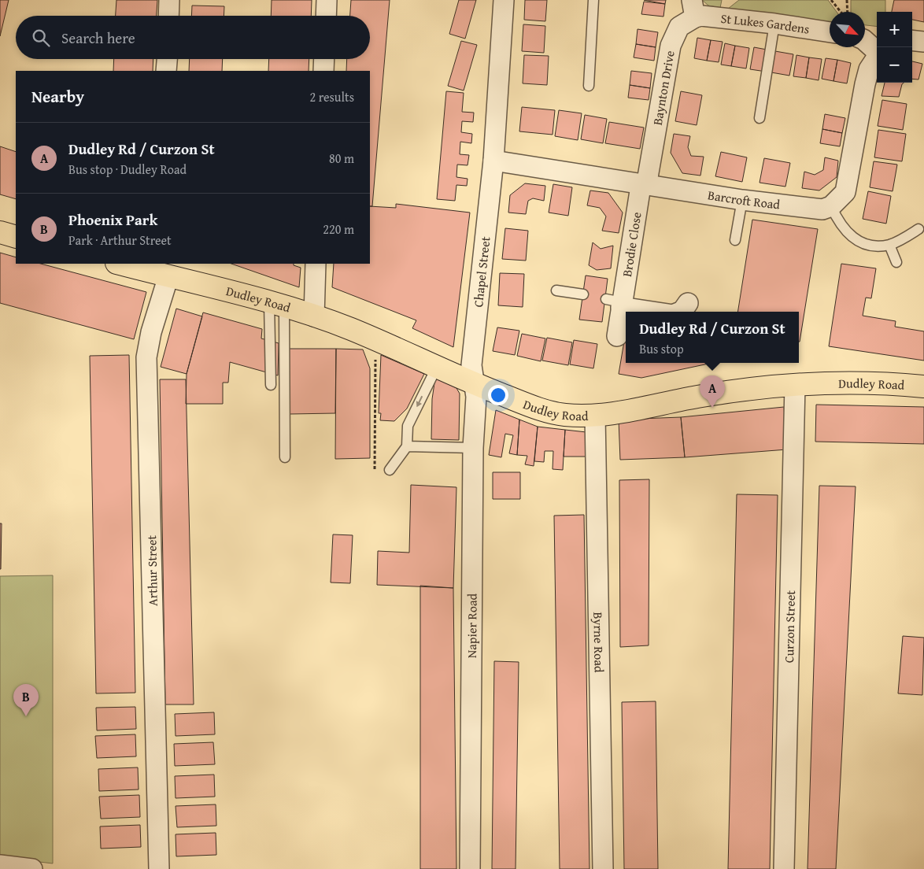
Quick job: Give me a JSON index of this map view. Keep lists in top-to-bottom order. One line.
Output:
{"streets":{"main road":["Dudley Road"],"street":["St Lukes Gardens","Baynton Drive","Barcroft Road","Brodie Close","Chapel Street","Arthur Street","Napier Road","Curzon Street","Byrne Road"]},"crossings":[["St Lukes Gardens","Baynton Drive"],["Baynton Drive","Barcroft Road"],["Baynton Drive","Brodie Close"],["Barcroft Road","Brodie Close"],["Barcroft Road","Chapel Street"],["Chapel Street","Dudley Road"],["Chapel Street","Napier Road"],["Dudley Road","Arthur Street"],["Dudley Road","Napier Road"],["Dudley Road","Curzon Street"],["Dudley Road","Byrne Road"]],"north":"bottom right","page":{"map_buttons":["+","−"],"search":"Search here","heading":["Nearby","2 results"],"list":[{"mark":"A","name":"Dudley Rd / Curzon St","note":"Bus stop · Dudley Road","value":"80 m"},{"mark":"B","name":"Phoenix Park","note":"Park · Arthur Street","value":"220 m"}],"popup":["Dudley Rd / Curzon St","Bus stop"],"pins":["A","B"]}}
